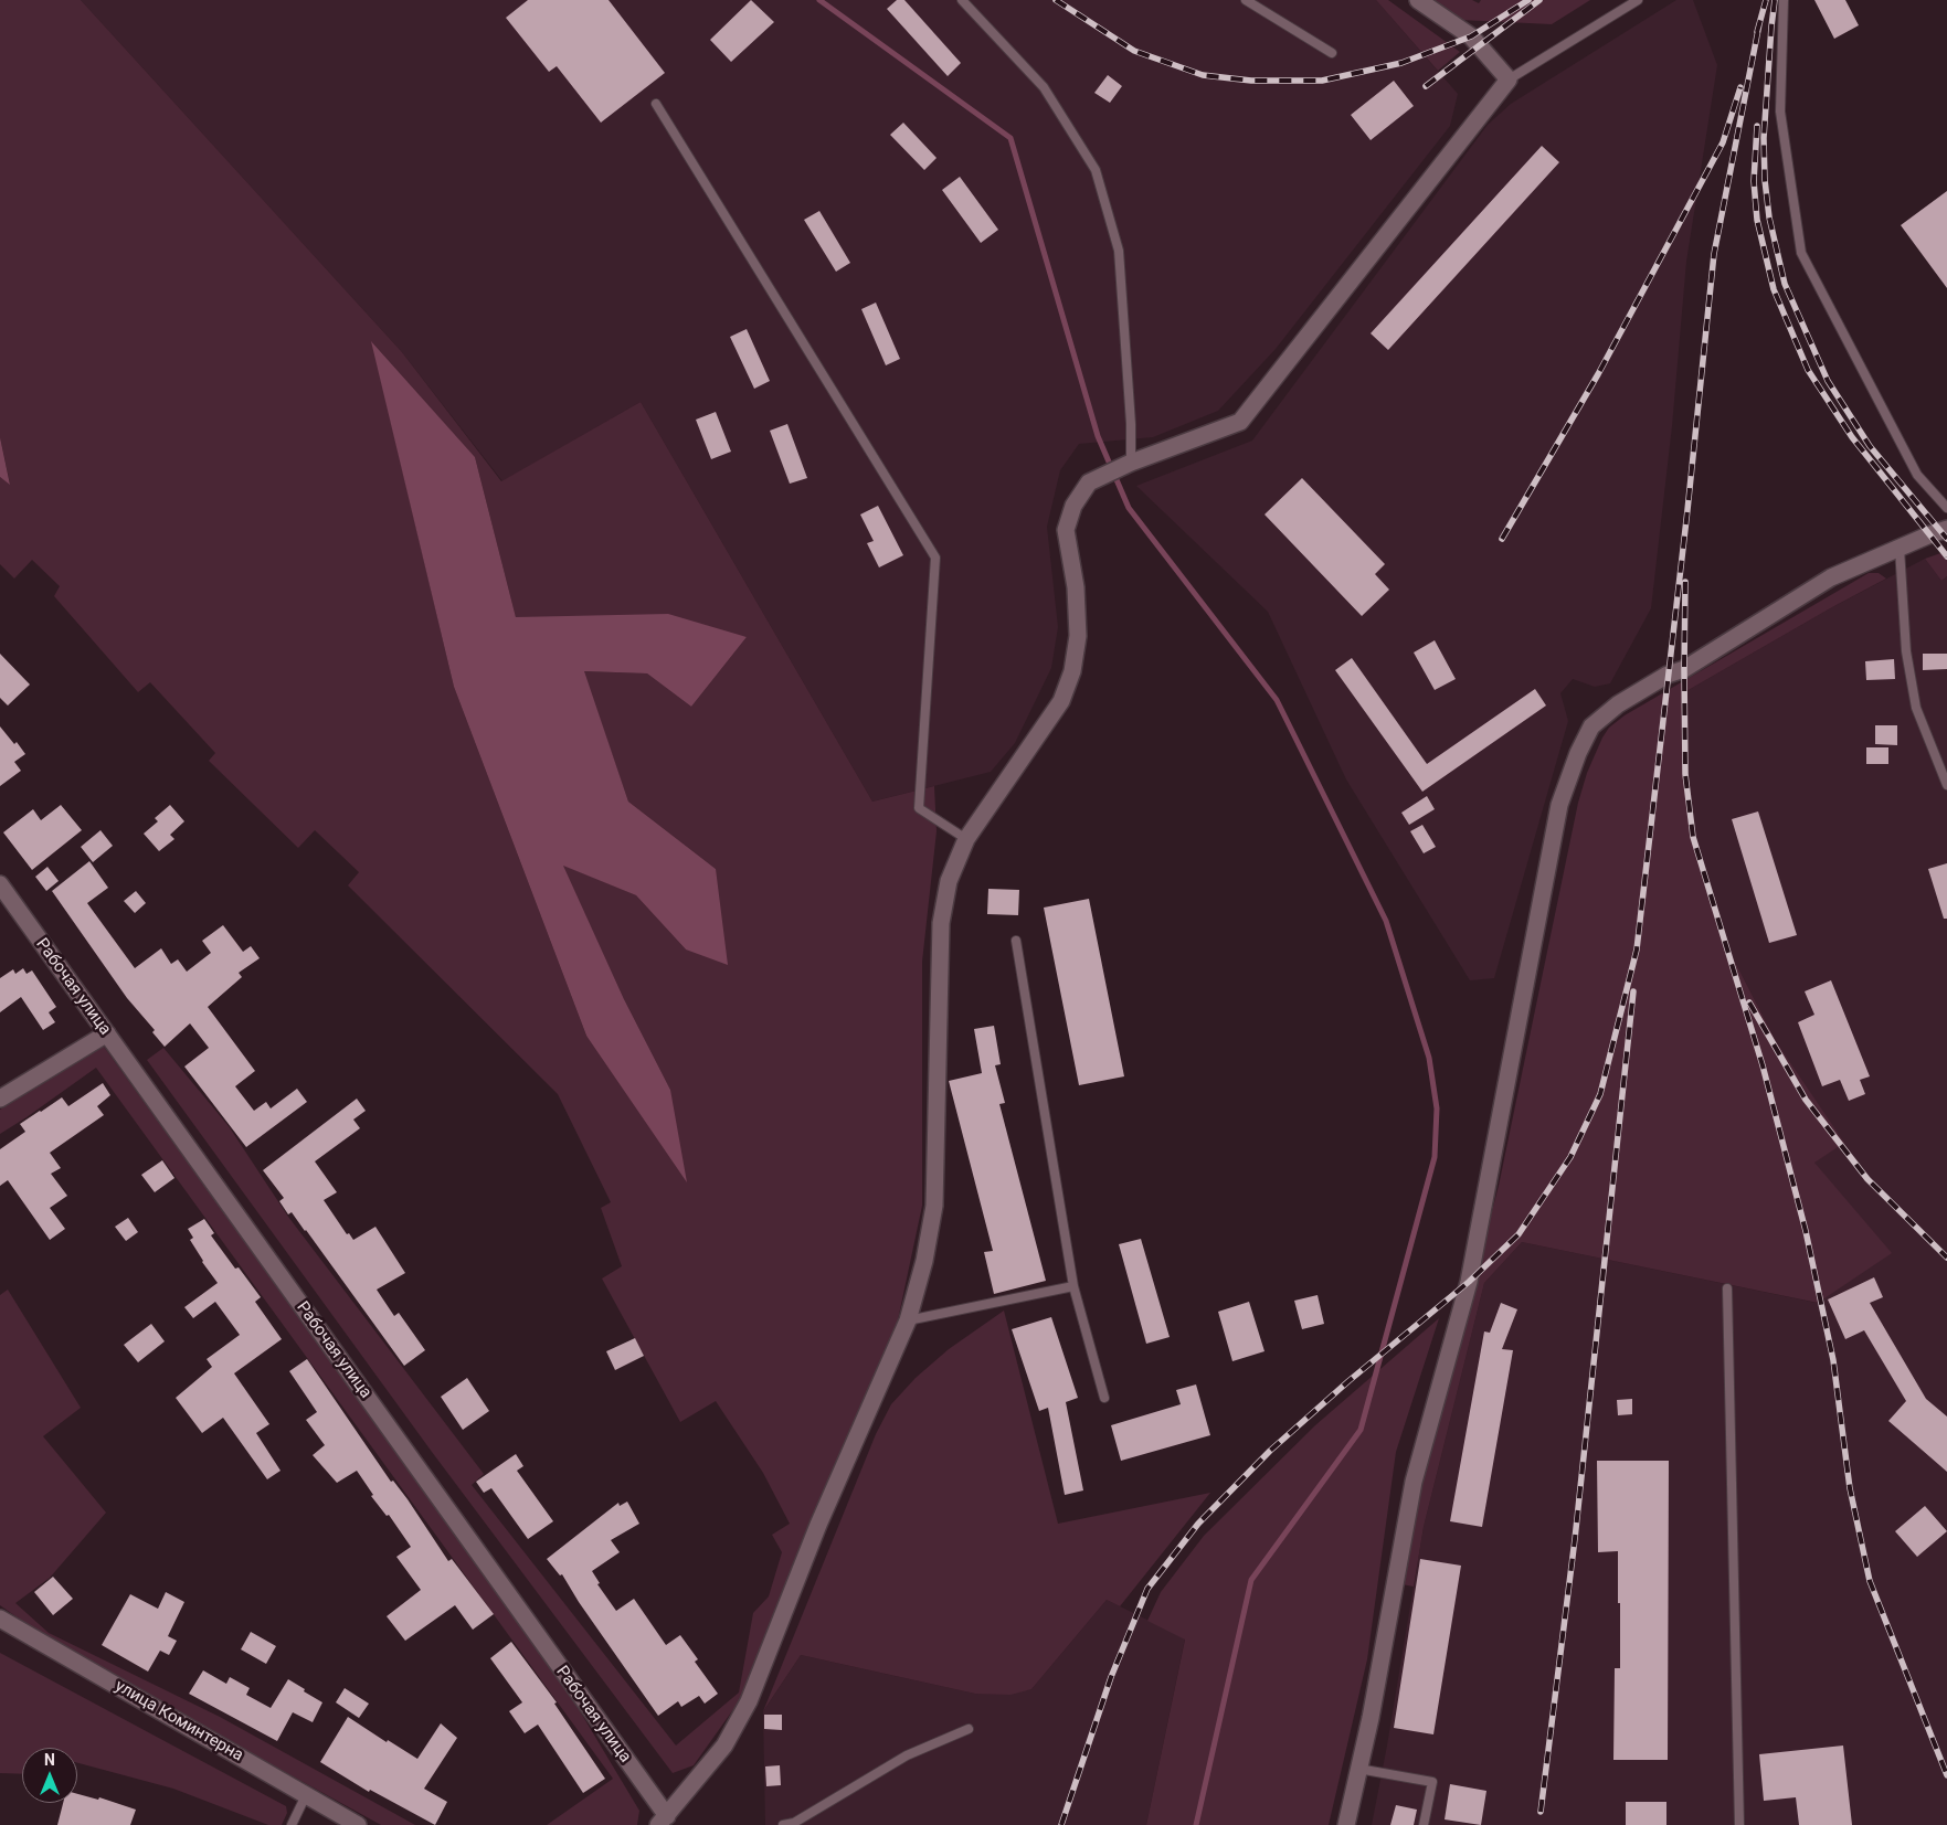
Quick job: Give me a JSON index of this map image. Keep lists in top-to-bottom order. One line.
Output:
{"streets":{"street":["Рабочая улица","улица Коминтерна"]},"north":"top"}
